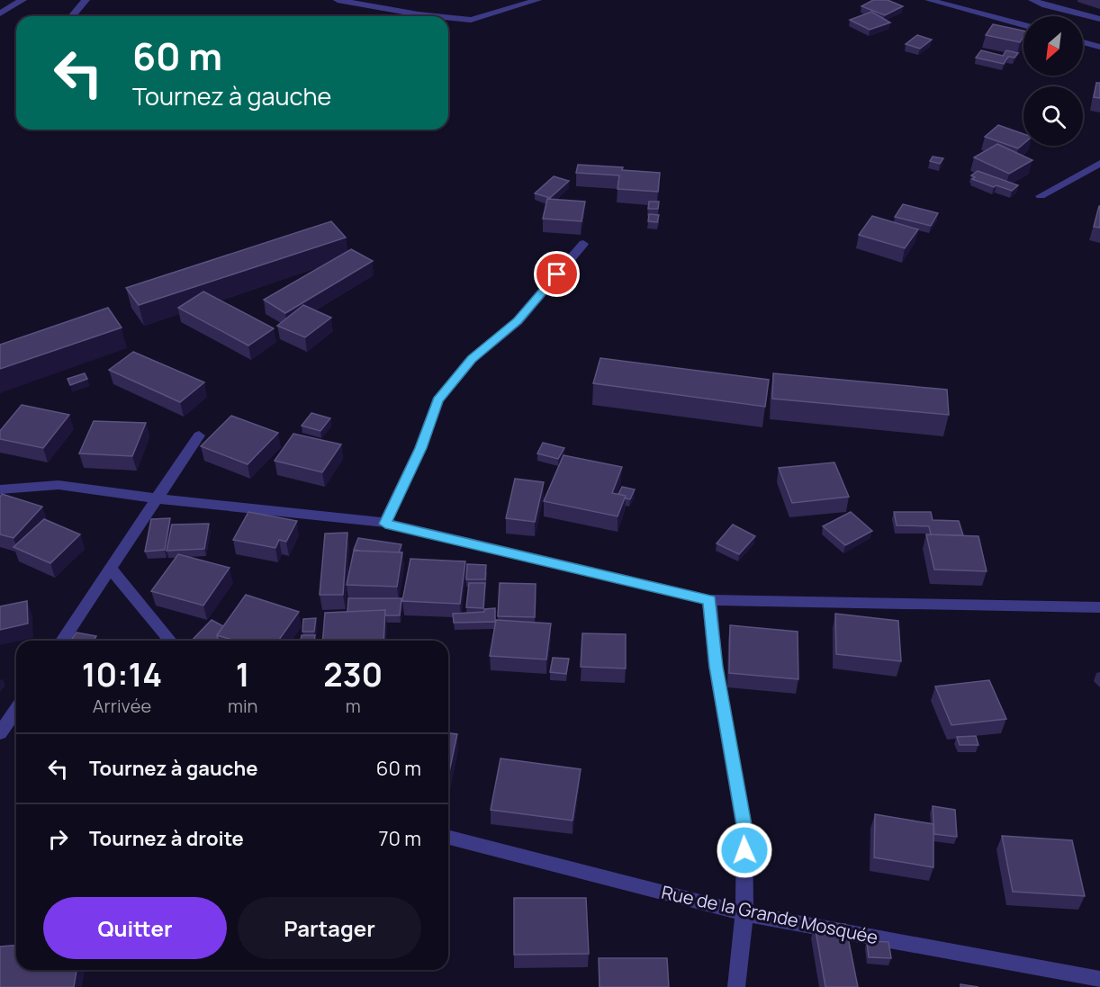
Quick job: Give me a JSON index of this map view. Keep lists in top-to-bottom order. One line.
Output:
{"streets":{"street":["Rue de la Grande Mosquée"]},"north":"bottom left","page":{"turn":["60 m","Tournez à gauche"],"eta":["10:14","Arrivée","1","min","230","m"],"list":[{"name":"Tournez à gauche","value":"60 m"},{"name":"Tournez à droite","value":"70 m"}],"buttons":["Quitter","Partager"]}}
